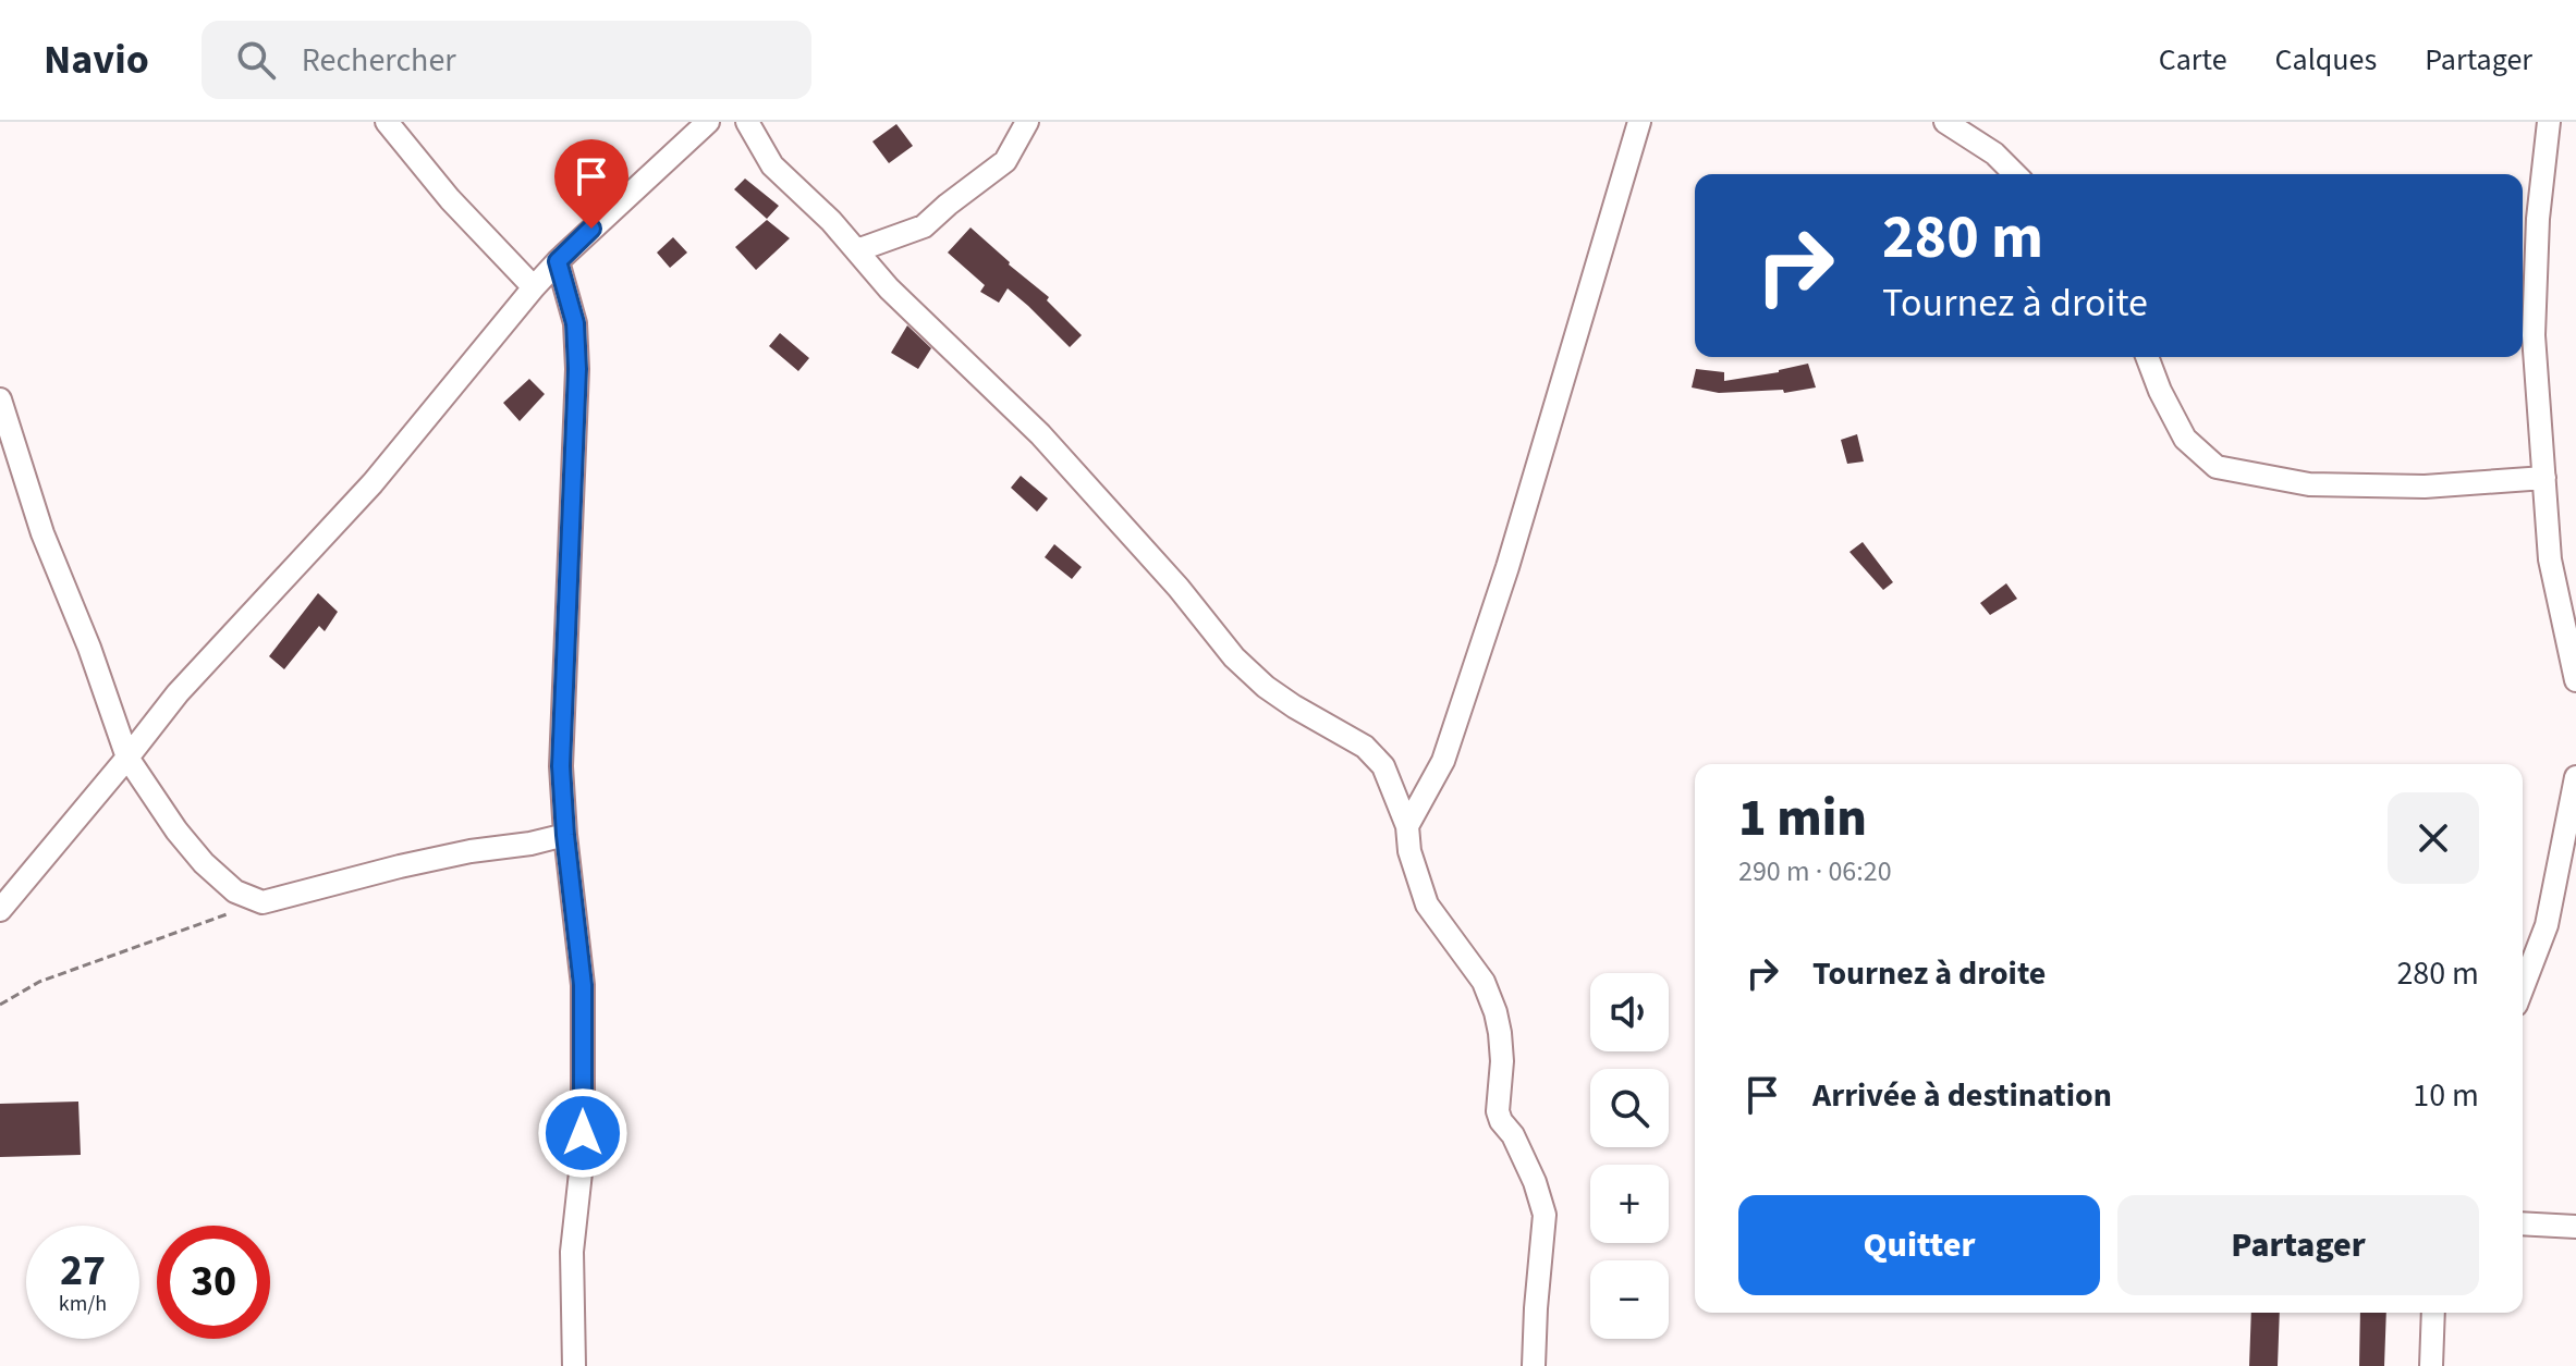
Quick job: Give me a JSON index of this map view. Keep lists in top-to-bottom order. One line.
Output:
{"page":{"header":"Navio","search":"Rechercher","nav":["Carte","Calques","Partager"],"turn":["280 m","Tournez à droite"],"heading":["1 min","290 m · 06:20"],"list":[{"name":"Tournez à droite","value":"280 m"},{"name":"Arrivée à destination","value":"10 m"}],"map_buttons":["+","−"],"buttons":["Quitter","Partager"],"speed":"27 km/h","limit":"30"}}
